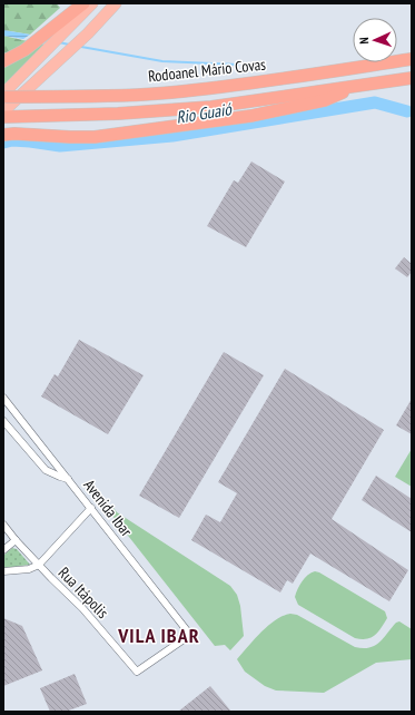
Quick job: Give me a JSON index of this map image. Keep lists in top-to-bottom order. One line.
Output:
{"streets":{"highway":["Rodoanel Mário Covas"],"street":["Avenida Ibar","Rua Itápolis"]},"crossings":[["Avenida Ibar","Rua Itápolis"]],"districts":["VILA IBAR"],"water":["Rio Guaió"],"north":"left"}
